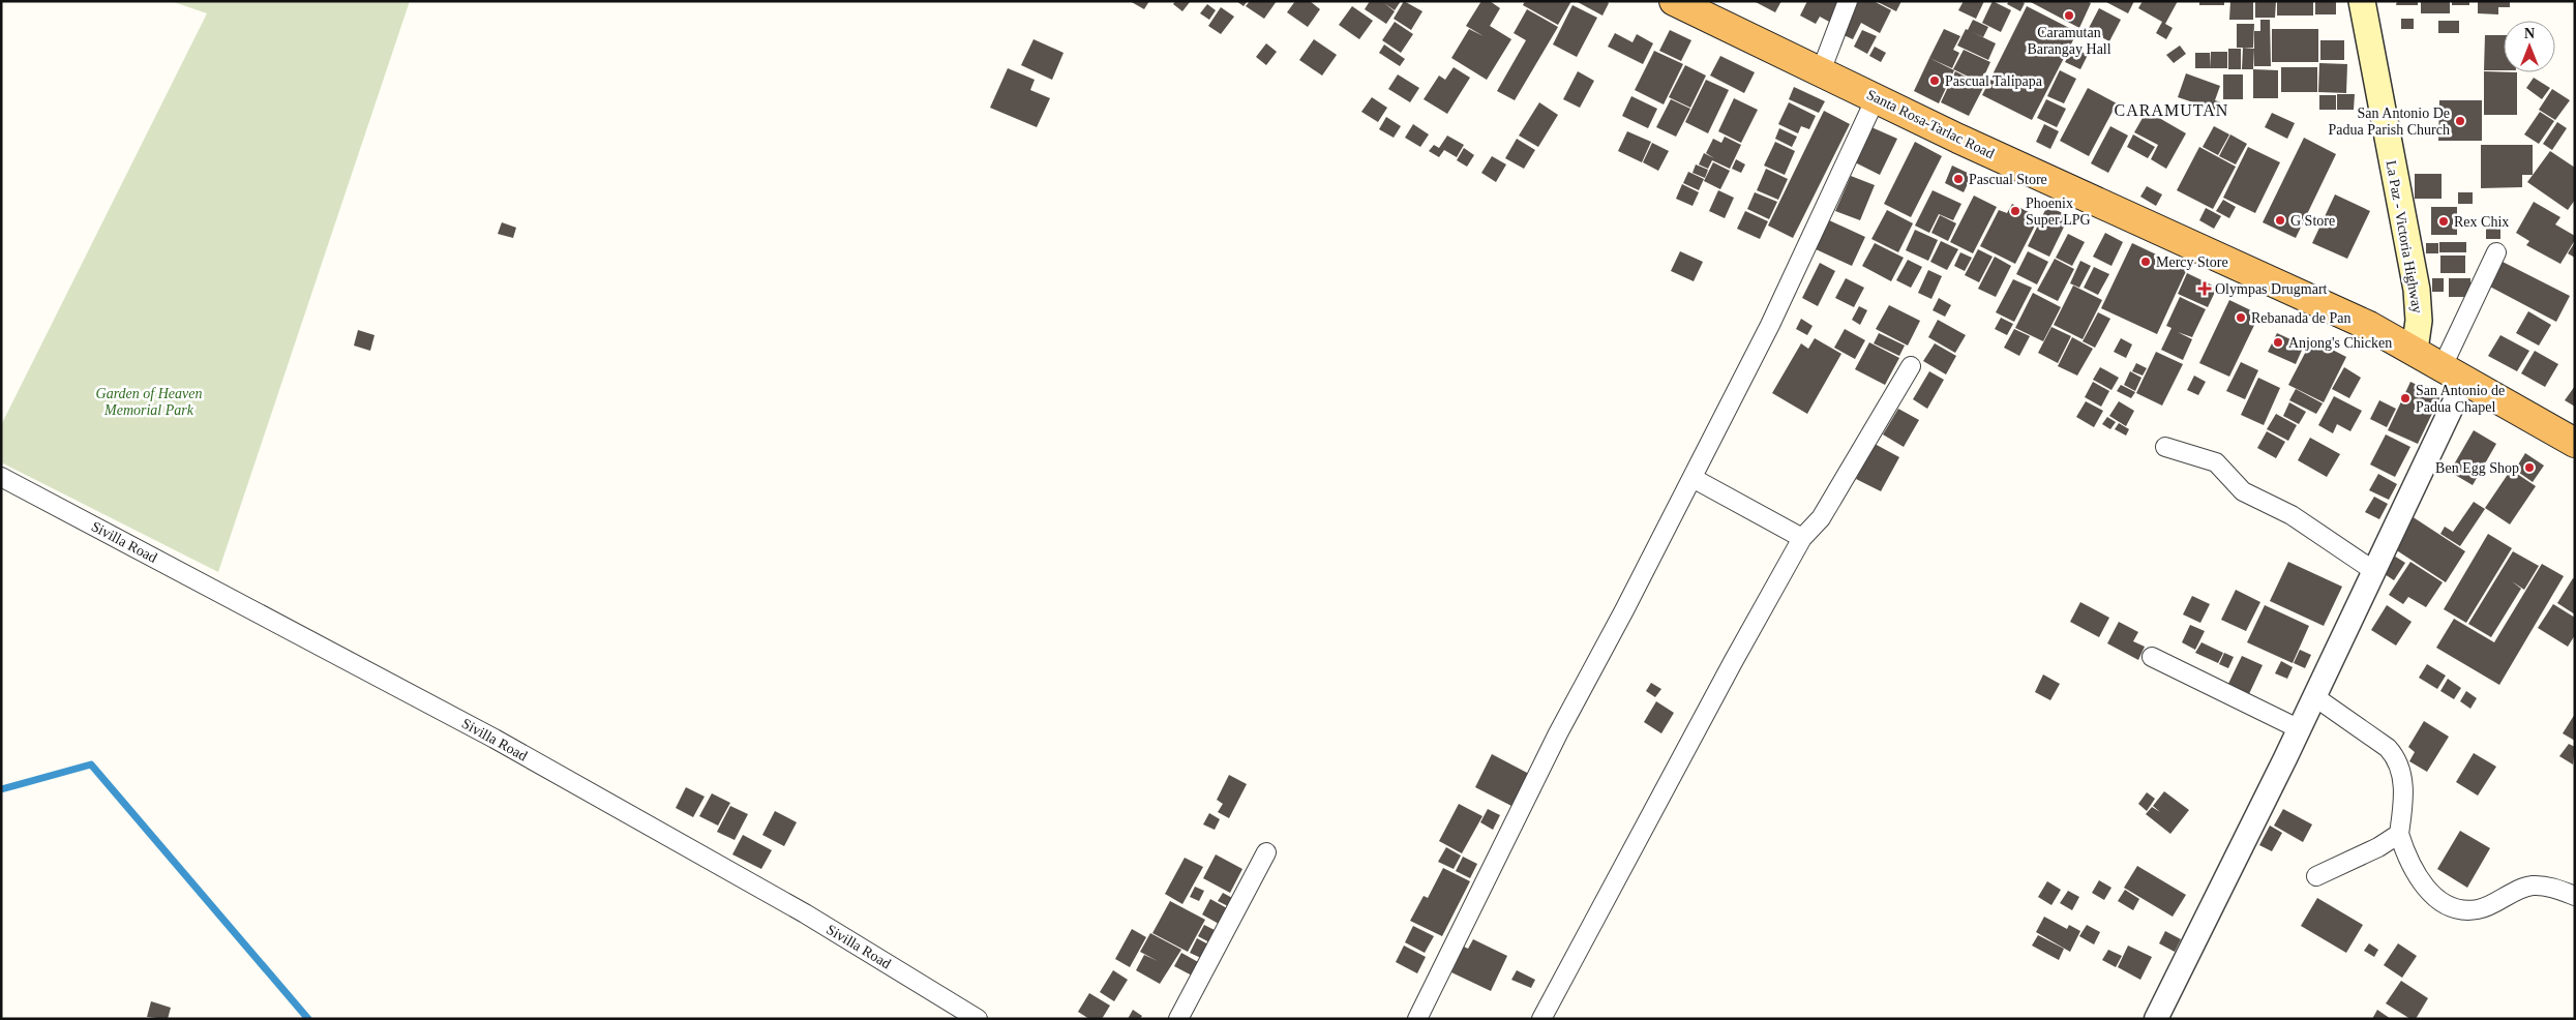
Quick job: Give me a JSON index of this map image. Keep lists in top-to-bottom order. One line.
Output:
{"streets":{"highway":["Santa Rosa-Tarlac Road"],"main road":["La Paz - Victoria Highway"],"street":["Sivilla Road"]},"crossings":[["Santa Rosa-Tarlac Road","La Paz - Victoria Highway"]],"districts":["CARAMUTAN"],"parks":["Garden of Heaven Memorial Park"],"places":{"other":["Caramutan Barangay Hall","Pascual Talipapa","San Antonio De Padua Parish Church","Pascual Store","Phoenix Super LPG","G Store","Rex Chix","Mercy Store","Rebanada de Pan","Anjong's Chicken","San Antonio de Padua Chapel","Ben Egg Shop"],"health":["Olympas Drugmart"]},"north":"top"}
